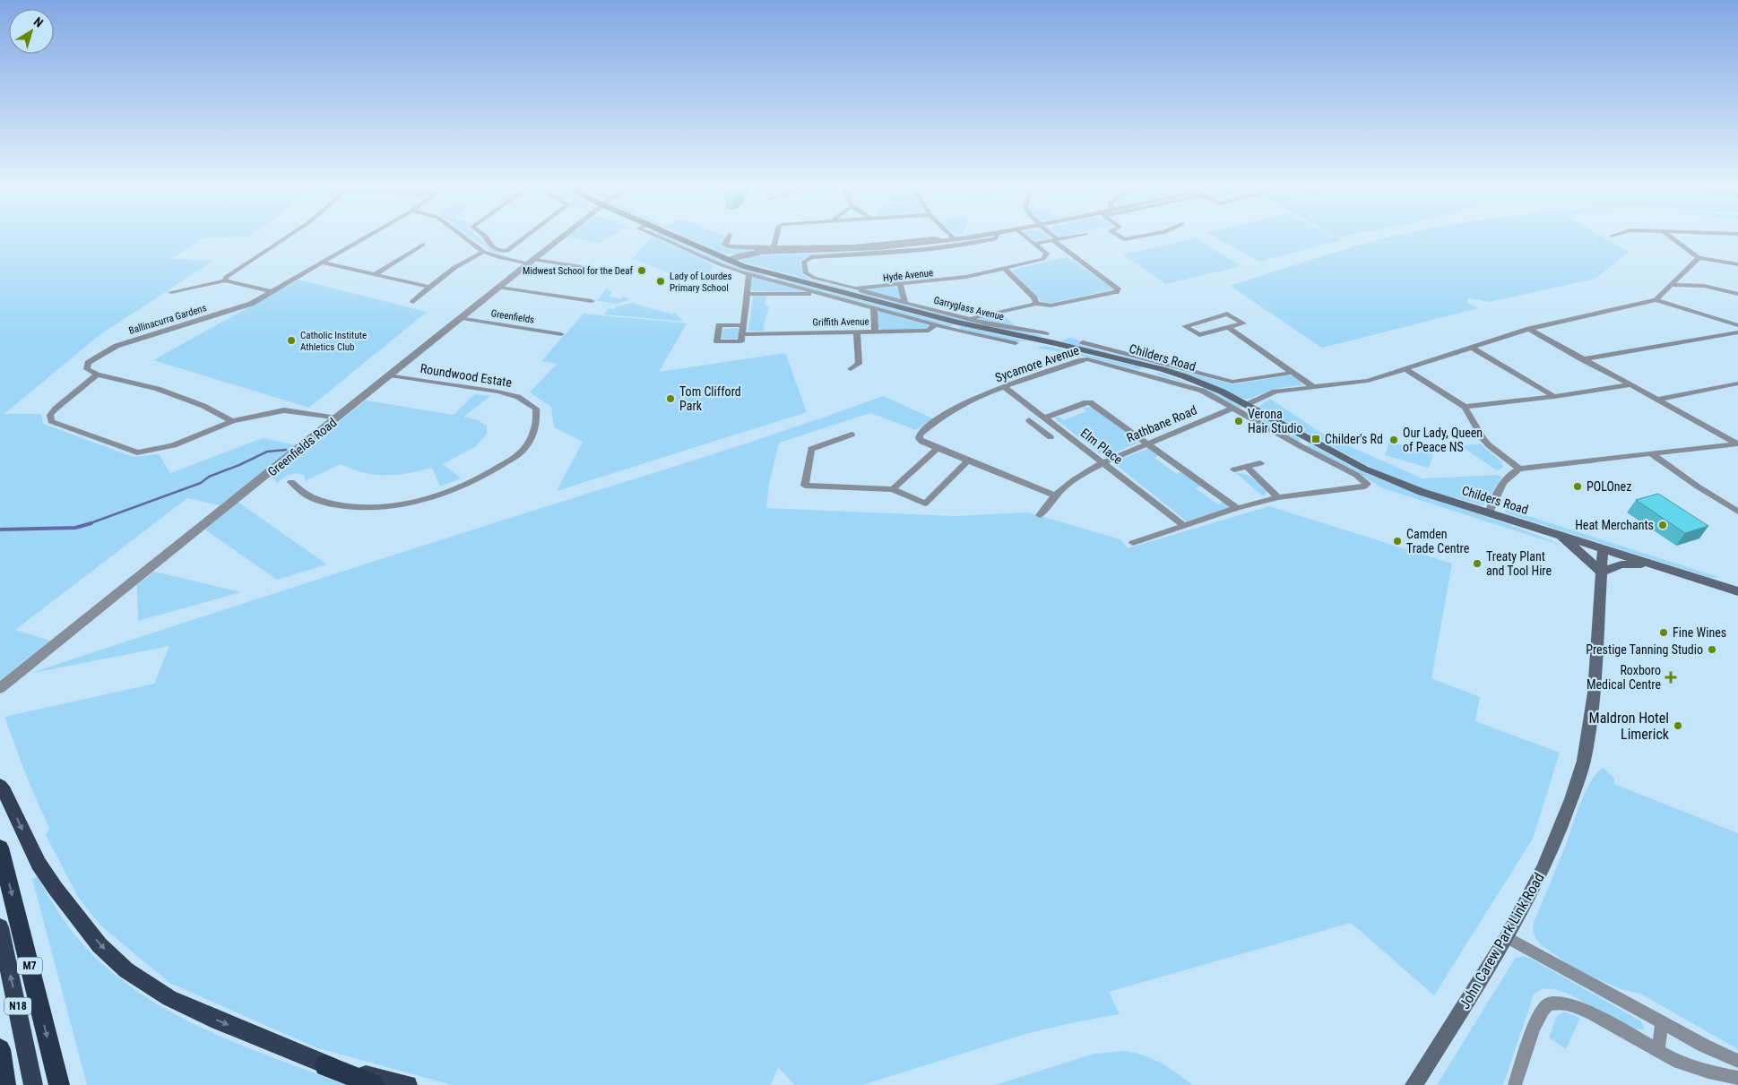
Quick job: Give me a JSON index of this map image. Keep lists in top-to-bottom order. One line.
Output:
{"streets":{"highway":["M7","N18"],"main road":["Childers Road","John Carew Park Link Road"],"street":["Hyde Avenue","Garryglass Avenue","Greenfields","Ballinacurra Gardens","Griffith Avenue","Sycamore Avenue","Roundwood Estate","Rathbane Road","Elm Place","Greenfields Road"]},"crossings":[["Hyde Avenue","Garryglass Avenue"],["Greenfields","Greenfields Road"],["Childers Road","Sycamore Avenue"],["Childers Road","John Carew Park Link Road"],["Sycamore Avenue","Rathbane Road"],["Sycamore Avenue","Elm Place"],["Roundwood Estate","Greenfields Road"],["Rathbane Road","Elm Place"]],"places":{"other":["Midwest School for the Deaf","Lady of Lourdes Primary School","Catholic Institute Athletics Club","Tom Clifford Park","Verona Hair Studio","Our Lady, Queen of Peace NS","POLOnez","Heat Merchants","Camden Trade Centre","Treaty Plant and Tool Hire","Fine Wines","Prestige Tanning Studio","Maldron Hotel Limerick"],"transit":["Childer's Rd"],"health":["Roxboro Medical Centre"]},"north":"top right"}
